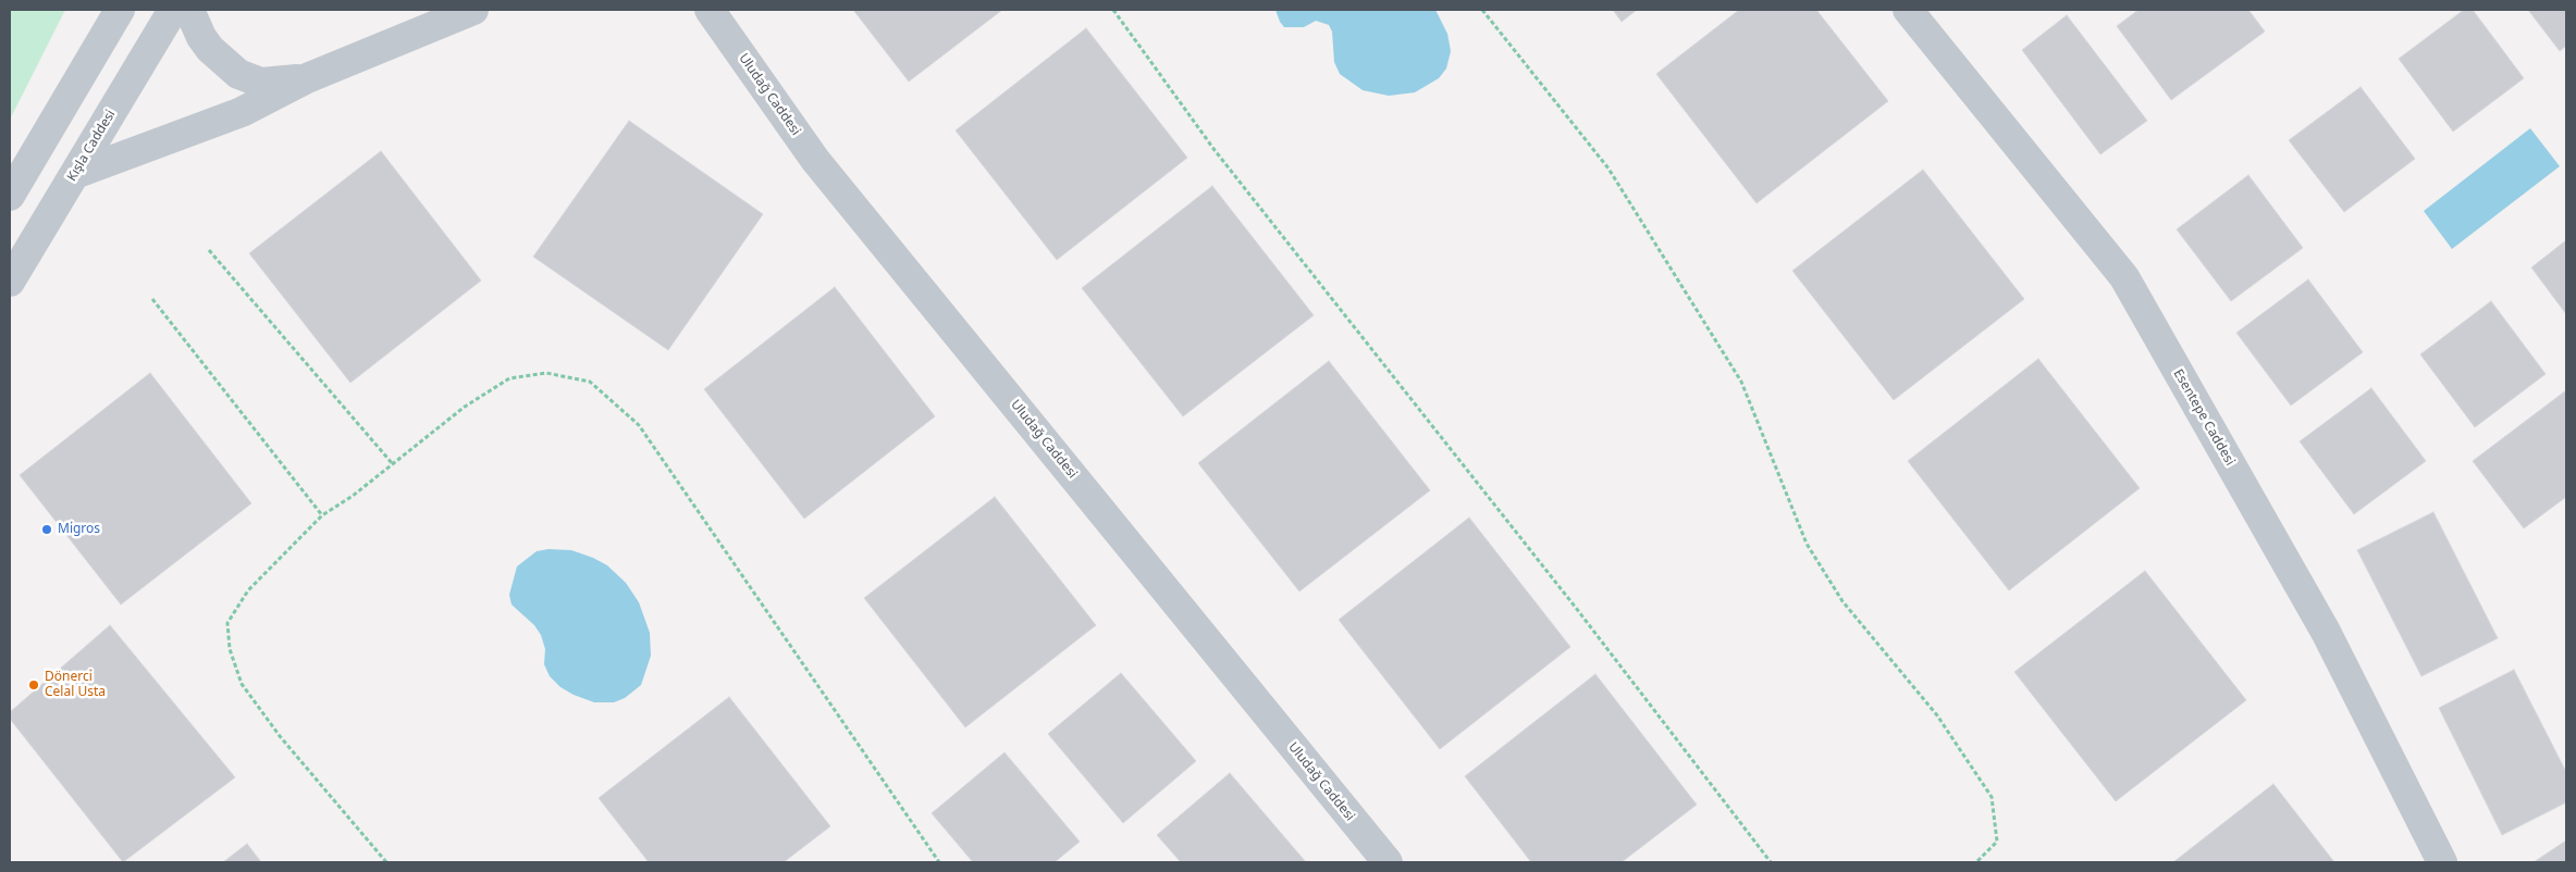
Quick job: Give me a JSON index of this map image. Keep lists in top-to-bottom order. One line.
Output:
{"streets":{"street":["Uludağ Caddesi","Kışla Caddesi","Esentepe Caddesi"]},"places":["Migros","Dönerci Celal Usta"]}
